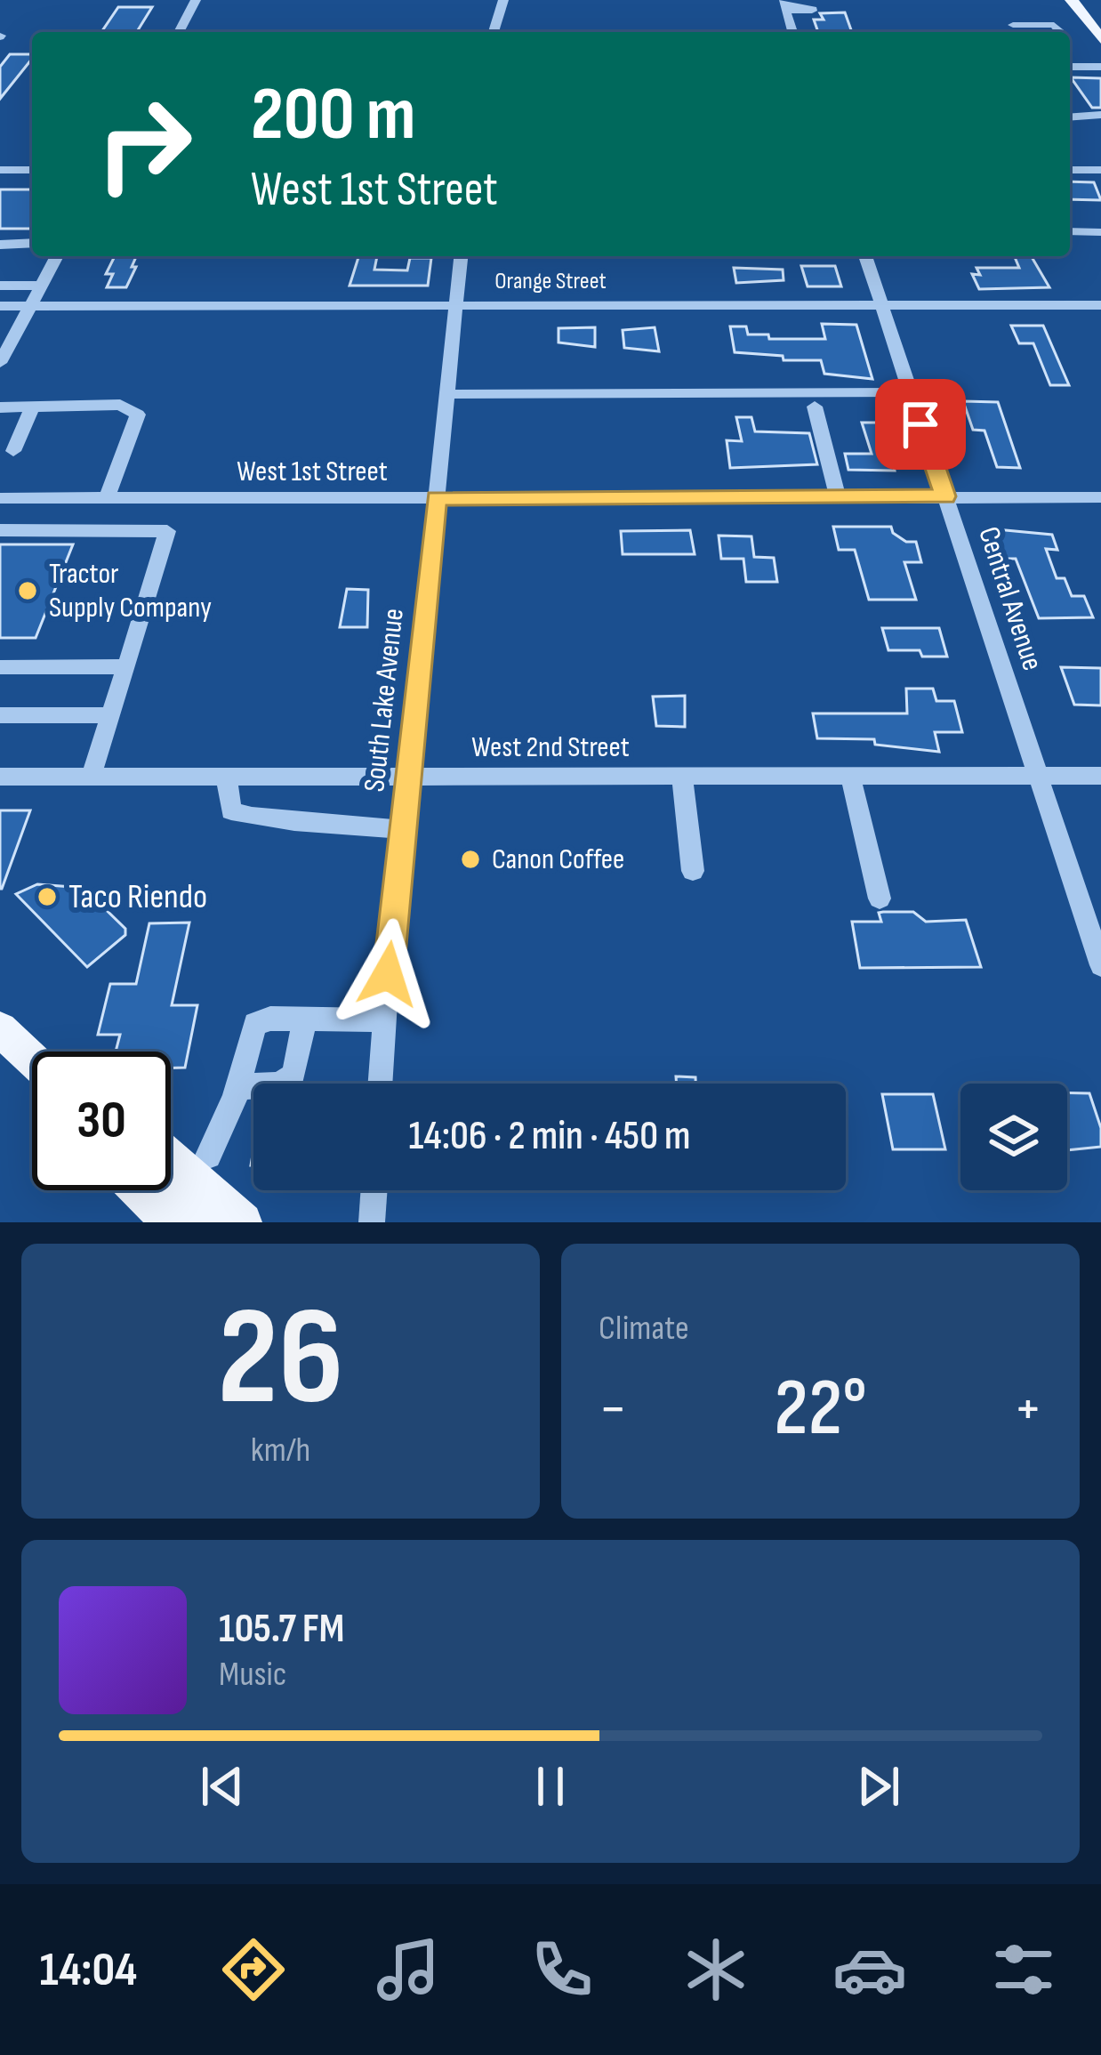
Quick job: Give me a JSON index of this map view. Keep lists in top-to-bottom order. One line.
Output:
{"streets":{"street":["Orange Street","West 1st Street","Central Avenue","South Lake Avenue","West 2nd Street"]},"crossings":[["Orange Street","Central Avenue"],["Orange Street","South Lake Avenue"],["West 1st Street","Central Avenue"],["West 1st Street","South Lake Avenue"],["Central Avenue","West 2nd Street"],["South Lake Avenue","West 2nd Street"]],"places":["Tractor Supply Company","Canon Coffee","Taco Riendo"],"page":{"turn":["200 m","West 1st Street"],"limit":"30","trip":"14:06 · 2 min · 450 m","tile":[["26","km/h"],"Climate"],"heat":["−","22°","+"],"song":["105.7 FM","Music"],"tabs":"14:04"}}
